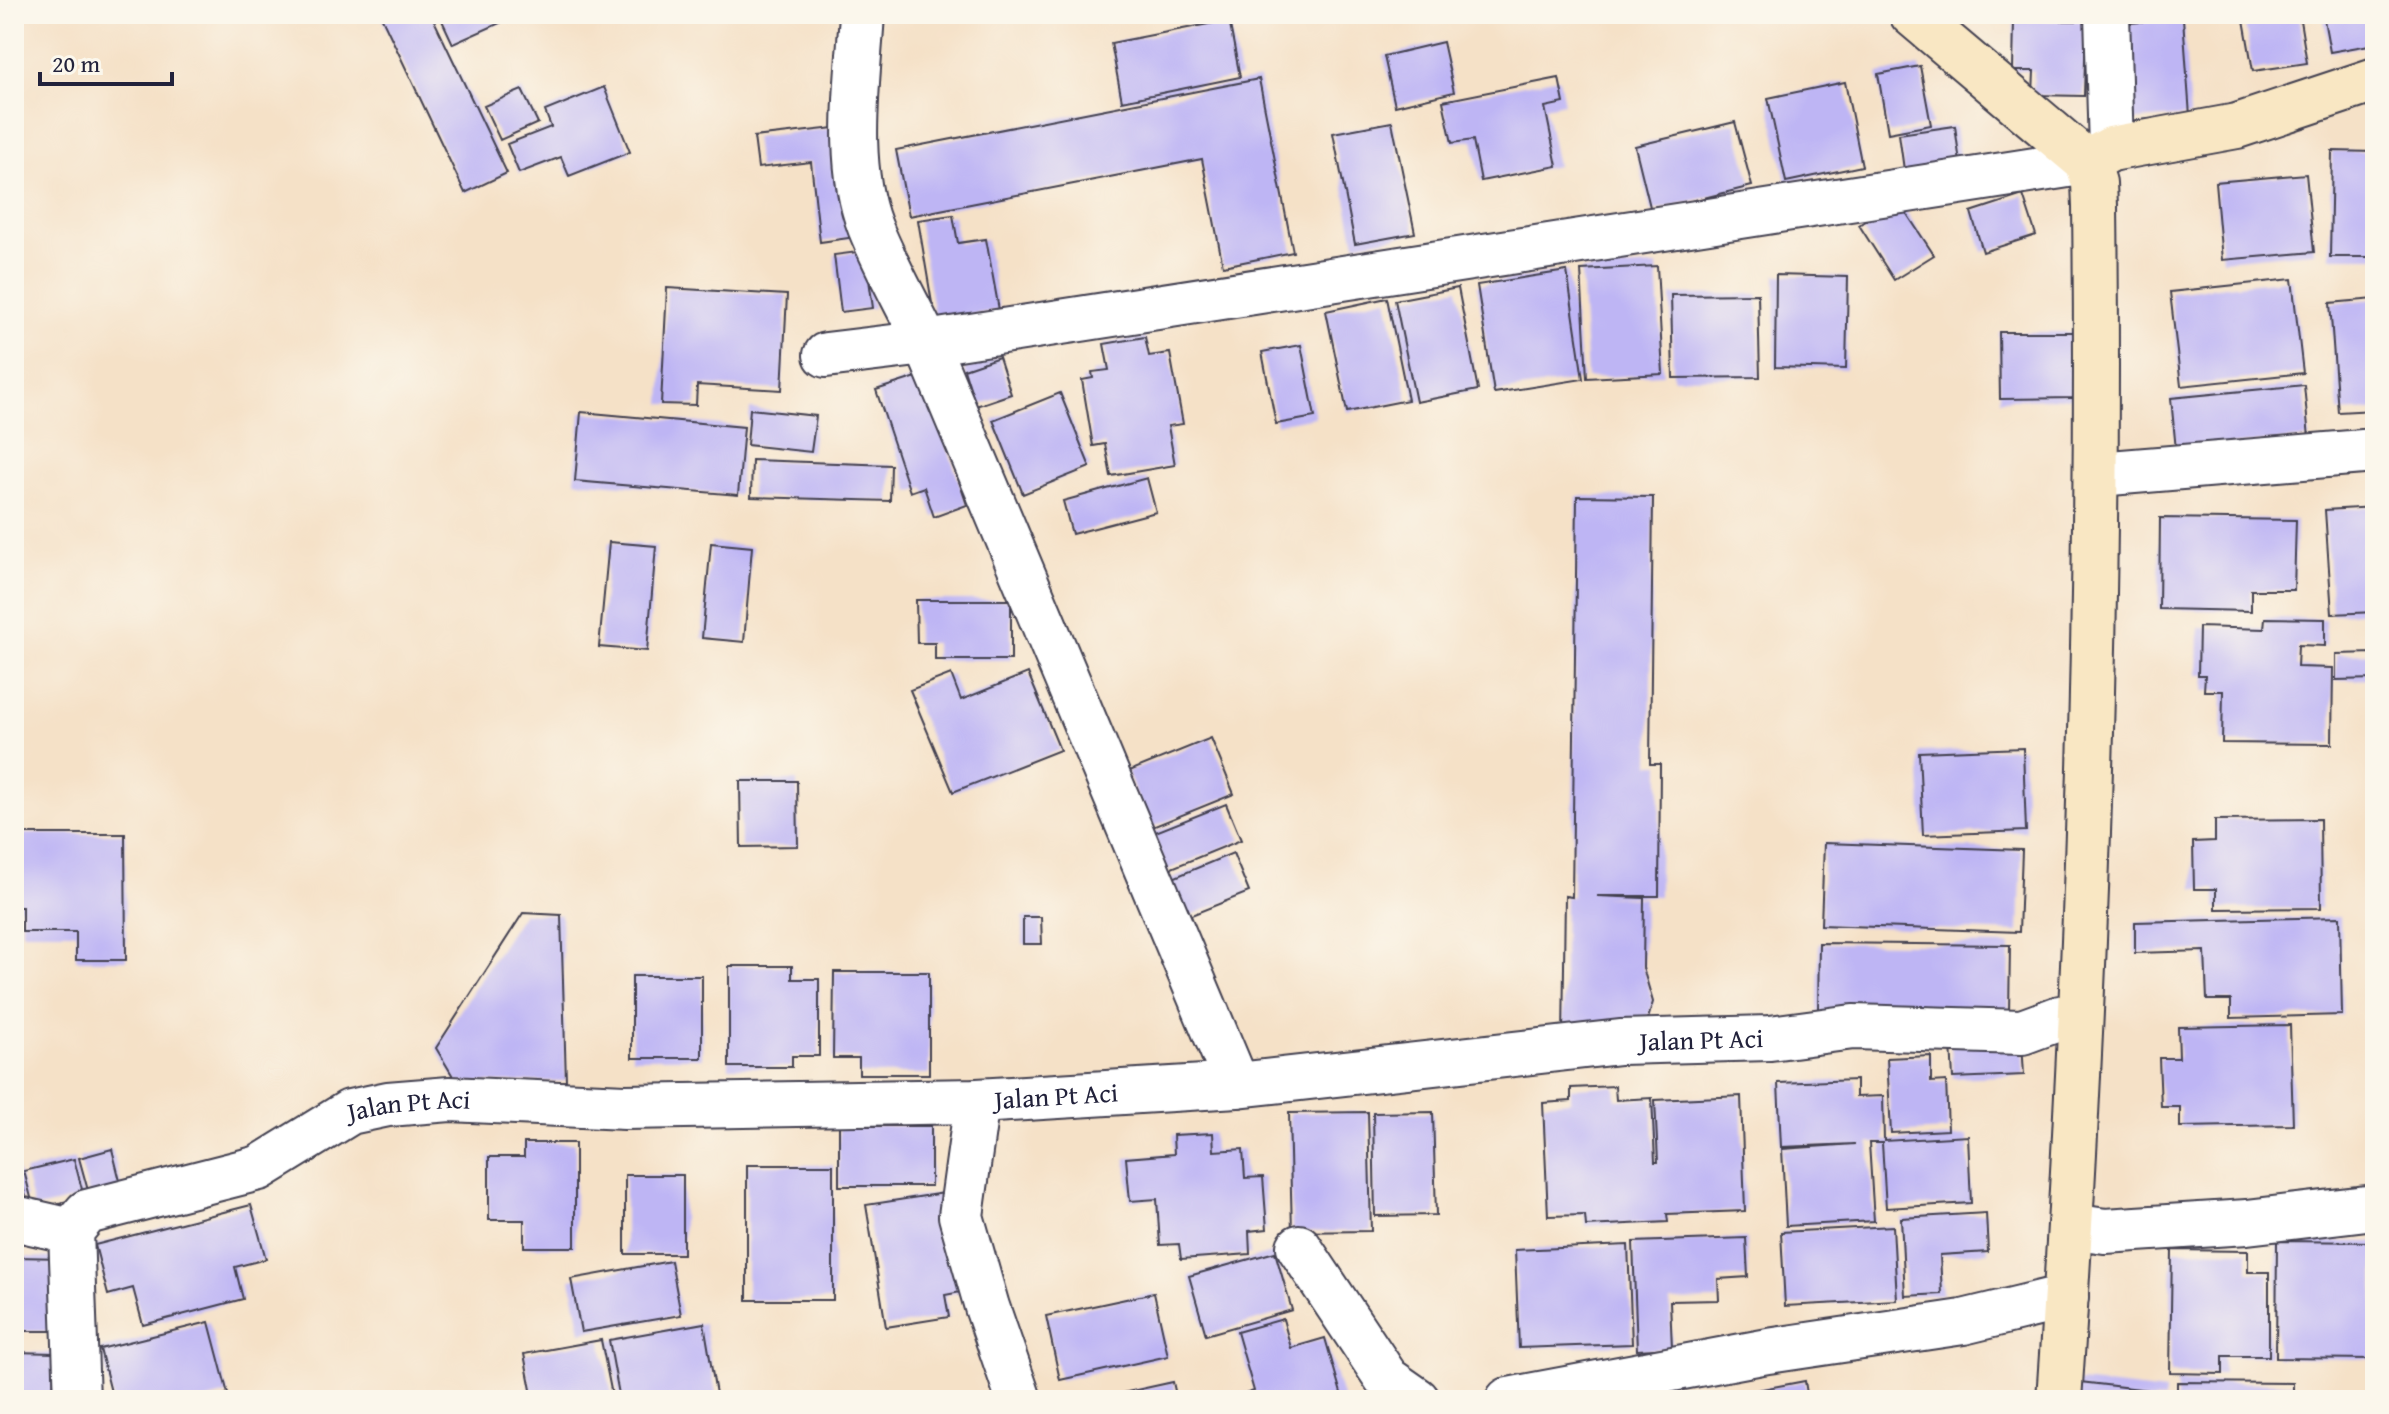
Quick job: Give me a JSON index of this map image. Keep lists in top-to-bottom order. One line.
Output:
{"streets":{"street":["Jalan Pt Aci"]},"scale_bar":"20 m"}
